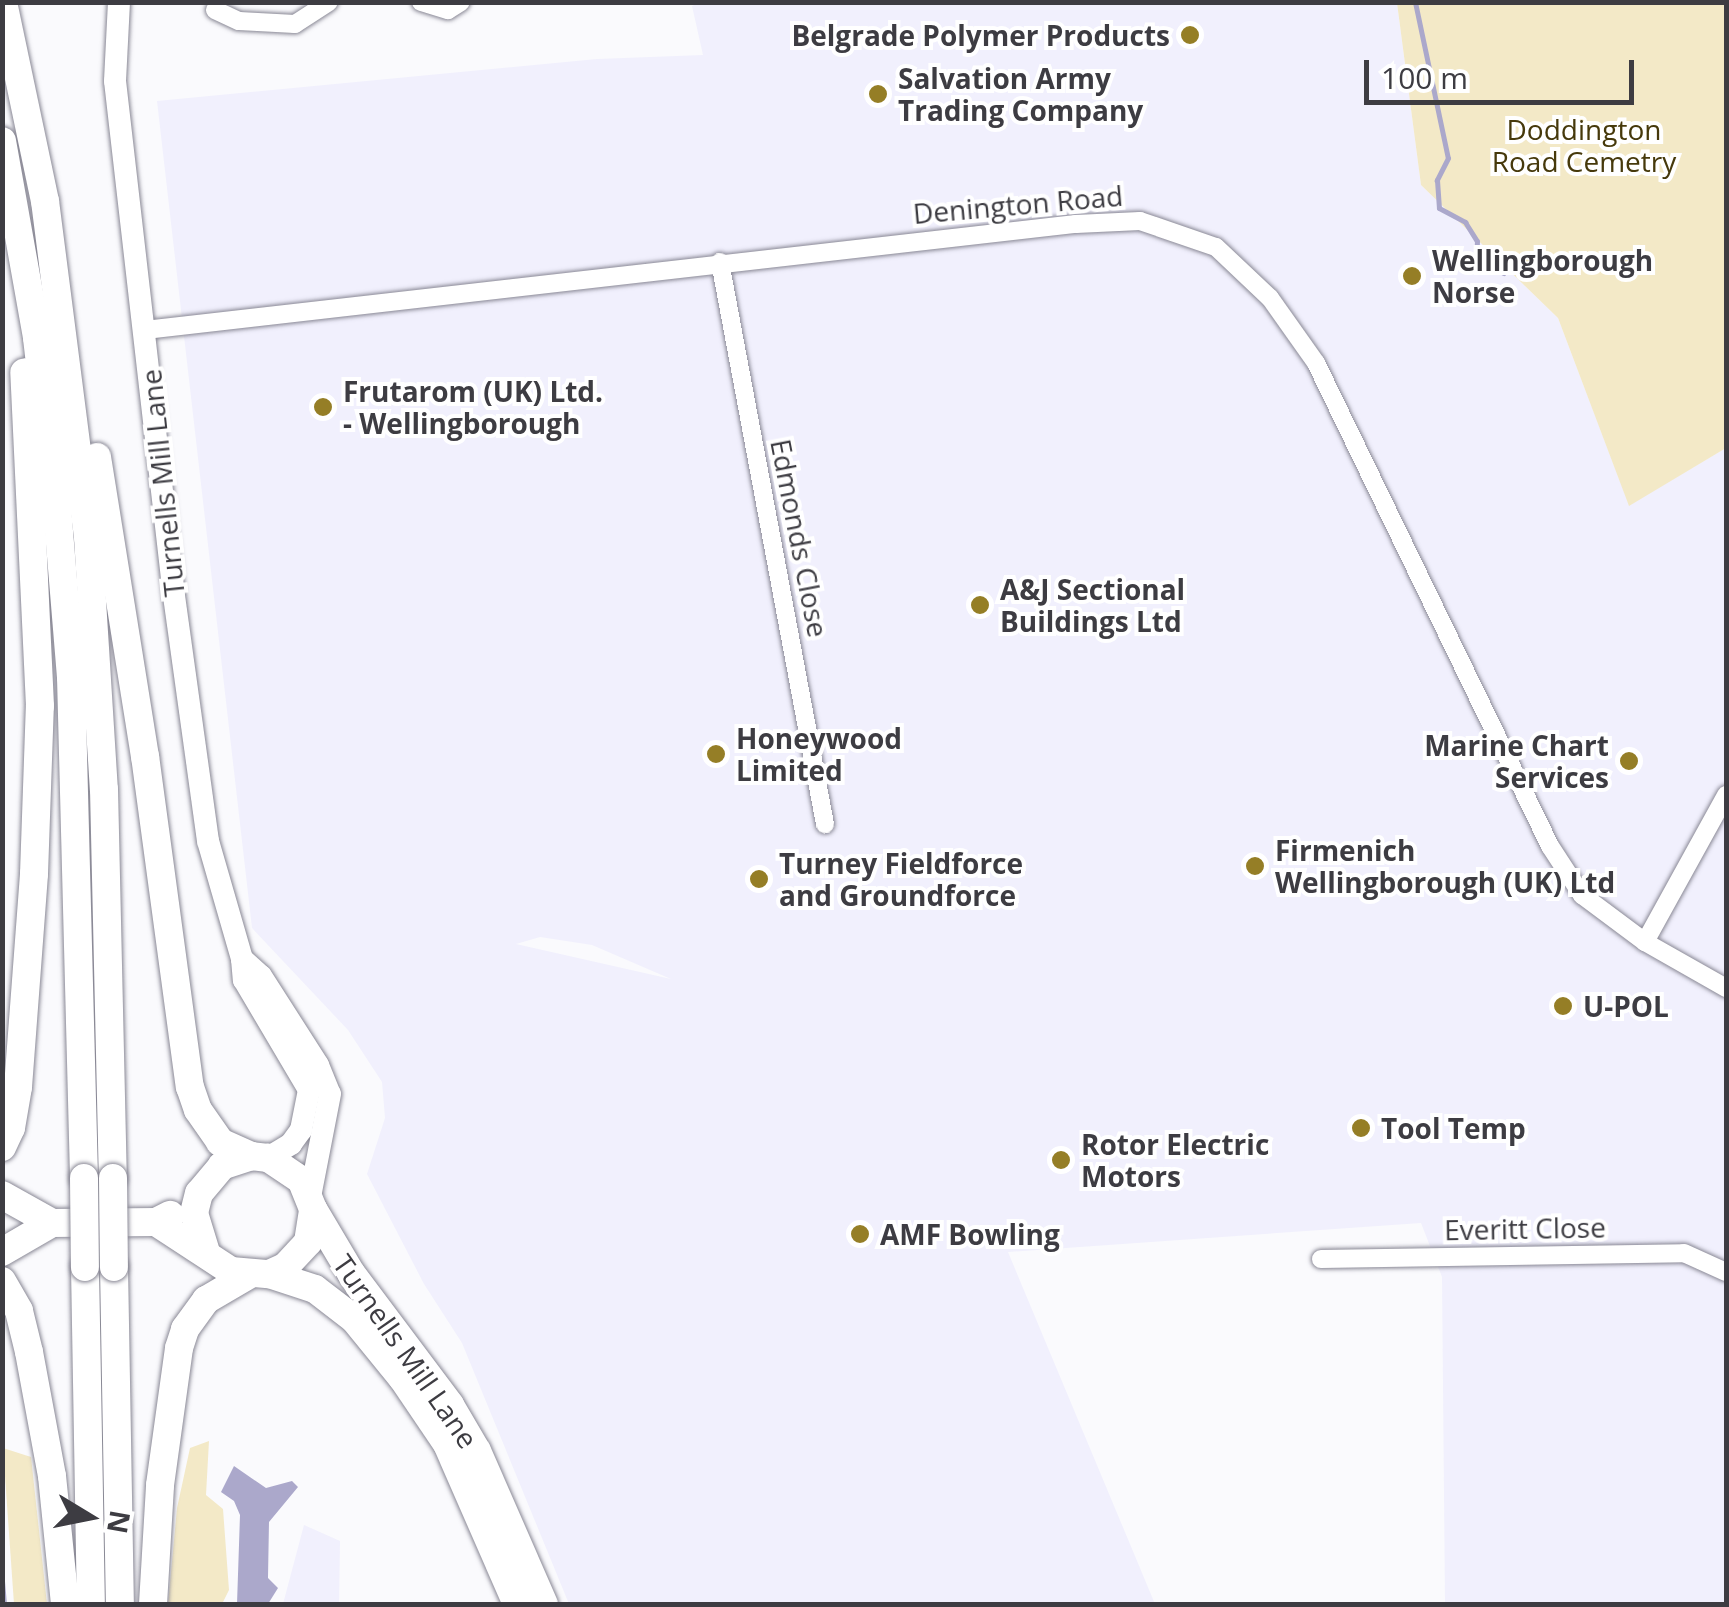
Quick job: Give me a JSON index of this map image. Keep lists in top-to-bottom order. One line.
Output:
{"streets":{"highway":["Turnells Mill Lane"],"street":["Denington Road","Edmonds Close","Everitt Close"]},"crossings":[["Denington Road","Turnells Mill Lane"],["Denington Road","Edmonds Close"]],"parks":["Doddington Road Cemetry"],"places":["Belgrade Polymer Products","Salvation Army Trading Company","Wellingborough Norse","Frutarom (UK) Ltd. - Wellingborough","A&J Sectional Buildings Ltd","Honeywood Limited","Marine Chart Services","Firmenich Wellingborough (UK) Ltd","Turney Fieldforce and Groundforce","U-POL","Tool Temp","Rotor Electric Motors","AMF Bowling"],"scale_bar":"100 m","north":"right"}
